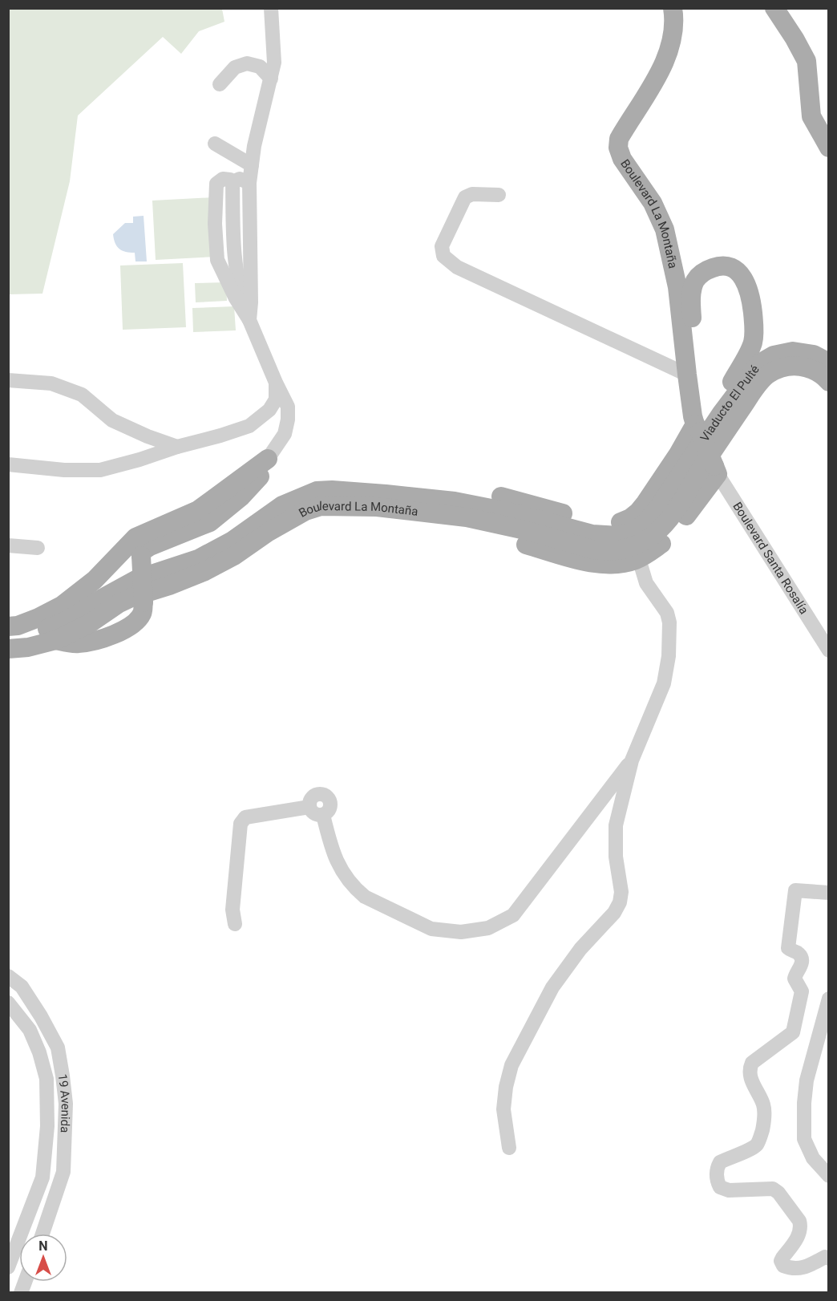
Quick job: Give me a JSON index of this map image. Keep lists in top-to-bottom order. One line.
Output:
{"streets":{"main road":["Boulevard La Montaña","Viaducto El Pulté"],"street":["Boulevard Santa Rosalía","19 Avenida"]},"crossings":[["Boulevard La Montaña","Viaducto El Pulté"],["Boulevard La Montaña","Boulevard Santa Rosalía"],["Viaducto El Pulté","Boulevard Santa Rosalía"]],"north":"top"}
